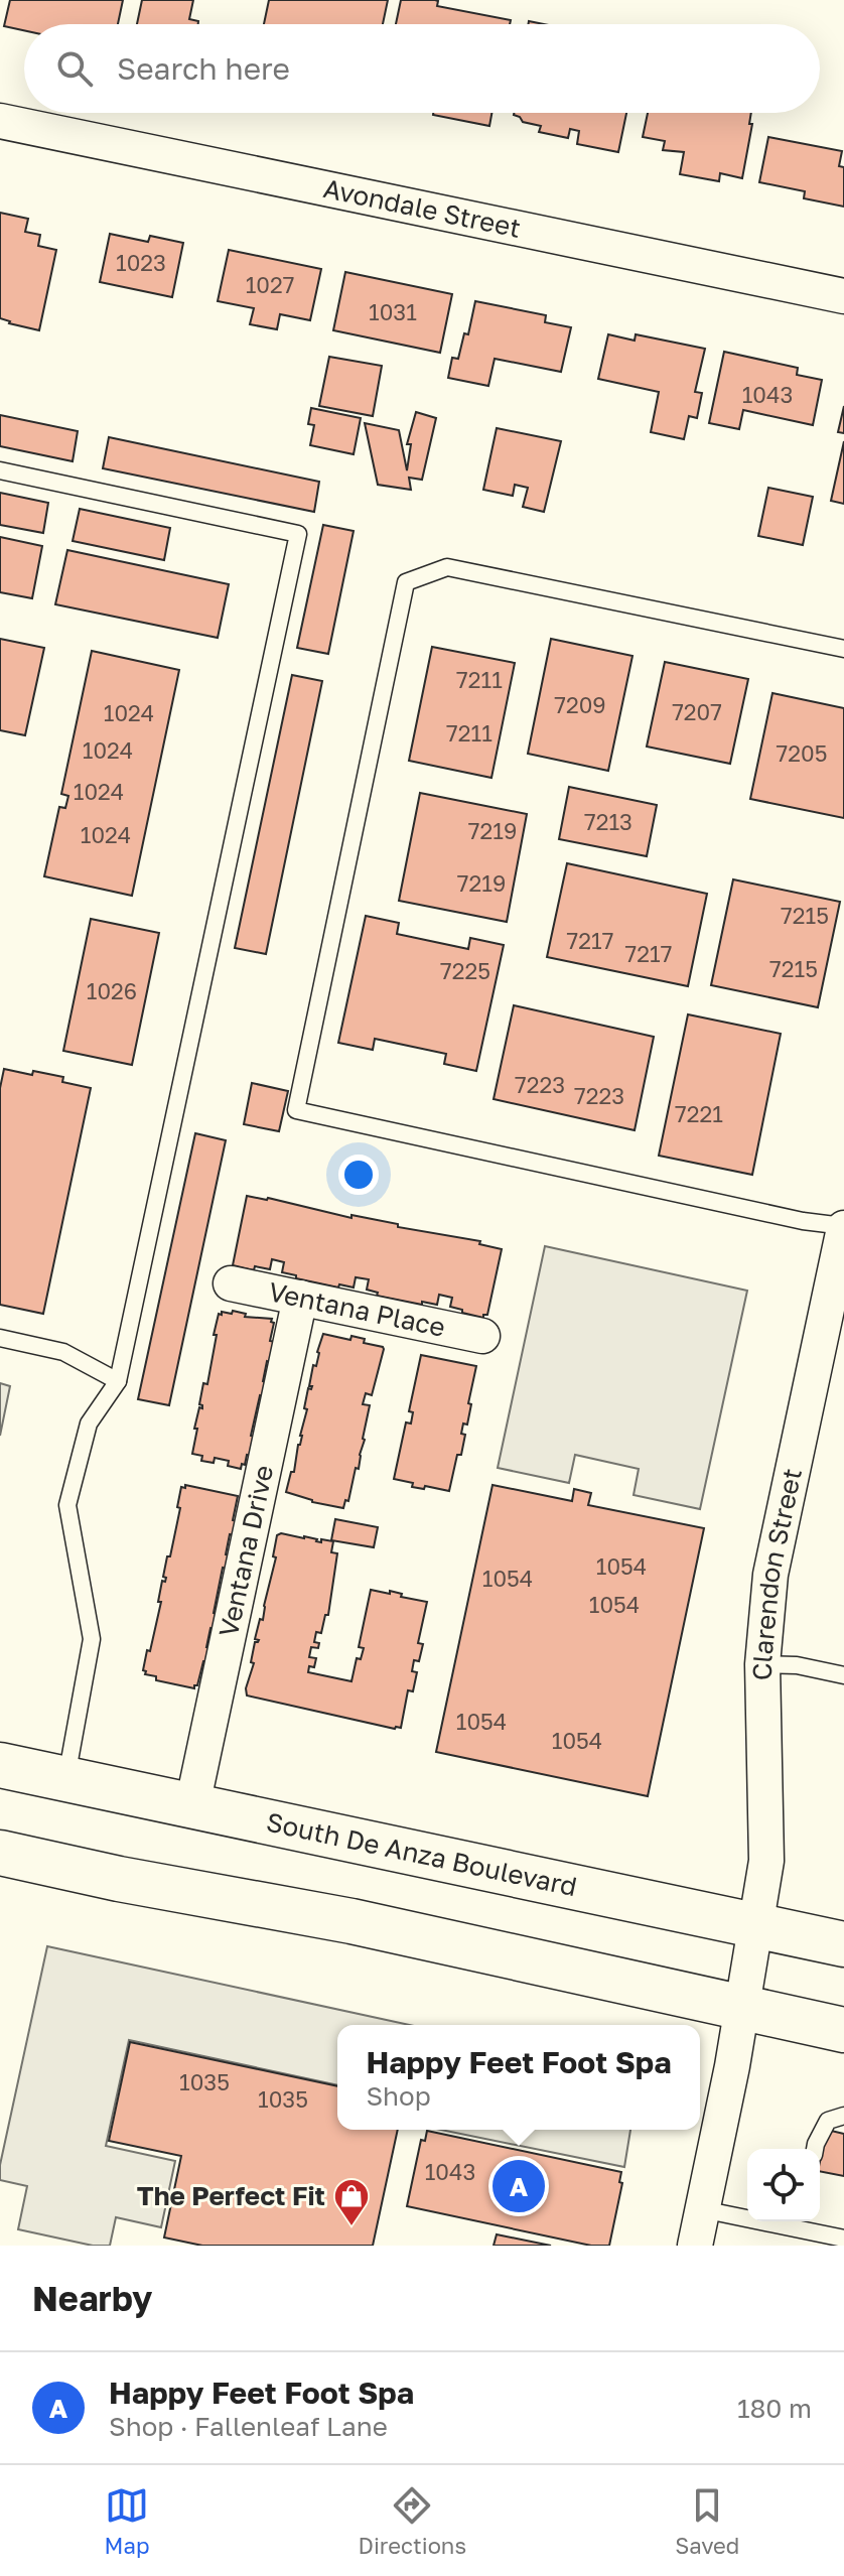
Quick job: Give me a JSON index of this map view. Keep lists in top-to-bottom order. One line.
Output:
{"streets":{"main road":["South De Anza Boulevard"],"street":["Avondale Street","Ventana Place","Ventana Drive","Clarendon Street"]},"crossings":[["Ventana Place","Ventana Drive"],["Ventana Drive","South De Anza Boulevard"],["Clarendon Street","South De Anza Boulevard"]],"places":{"shop":["The Perfect Fit"]},"house_numbers":["1023","1027","1031","1043","7211","7209","7207","1024","7211","1024","7205","1024","7213","7219","1024","7219","7215","7217","7217","7215","7225","1026","7223","7223","7221","1054","1054","1054","1054","1054","1035","1035","1043"],"page":{"search":"Search here","popup":["Happy Feet Foot Spa","Shop"],"pins":"A","heading":"Nearby","list":[{"mark":"A","name":"Happy Feet Foot Spa","note":"Shop · Fallenleaf Lane","value":"180 m"}],"nav":["Map","Directions","Saved"]}}
